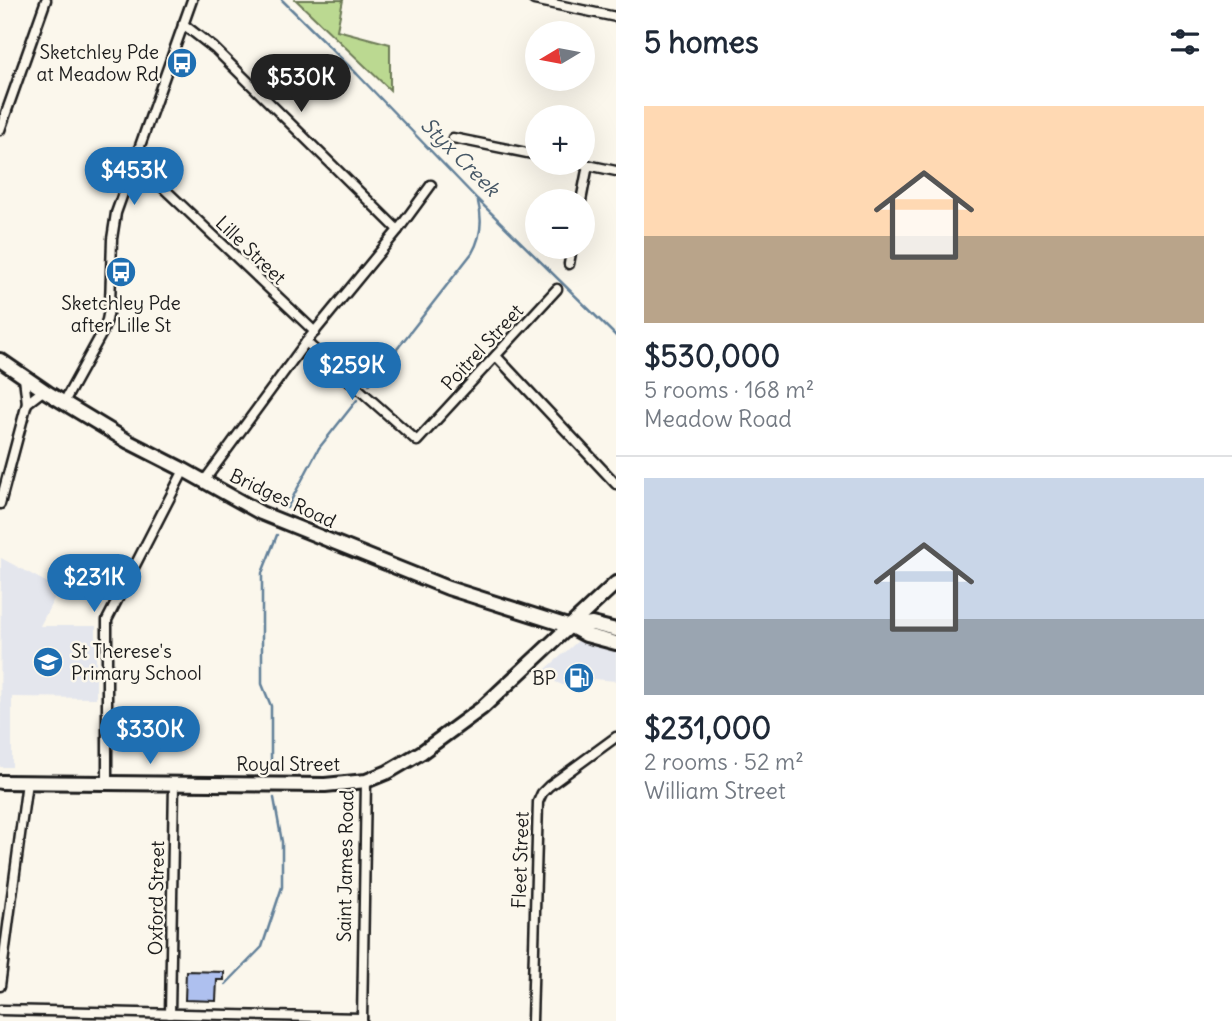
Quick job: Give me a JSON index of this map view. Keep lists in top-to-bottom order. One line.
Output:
{"streets":{"main road":["Bridges Road","Royal Street","Saint James Road"],"street":["Lille Street","Poitrel Street","Fleet Street","Oxford Street"]},"crossings":[["Bridges Road","Saint James Road"],["Royal Street","Saint James Road"],["Royal Street","Oxford Street"]],"water":["Styx Creek"],"places":{"bus stop":["Sketchley Pde at Meadow Rd","Sketchley Pde after Lille St"],"school or university":["St Therese's Primary School"],"fuel station":["BP"]},"north":"left","page":{"heading":"5 homes","map_buttons":["+","−"],"price":["$530K","$453K","$259K","$231K","$330K"],"list":[{"name":"$530,000","note":"5 rooms · 168 m² · Meadow Road"},{"name":"$231,000","note":"2 rooms · 52 m² · William Street"}]}}
